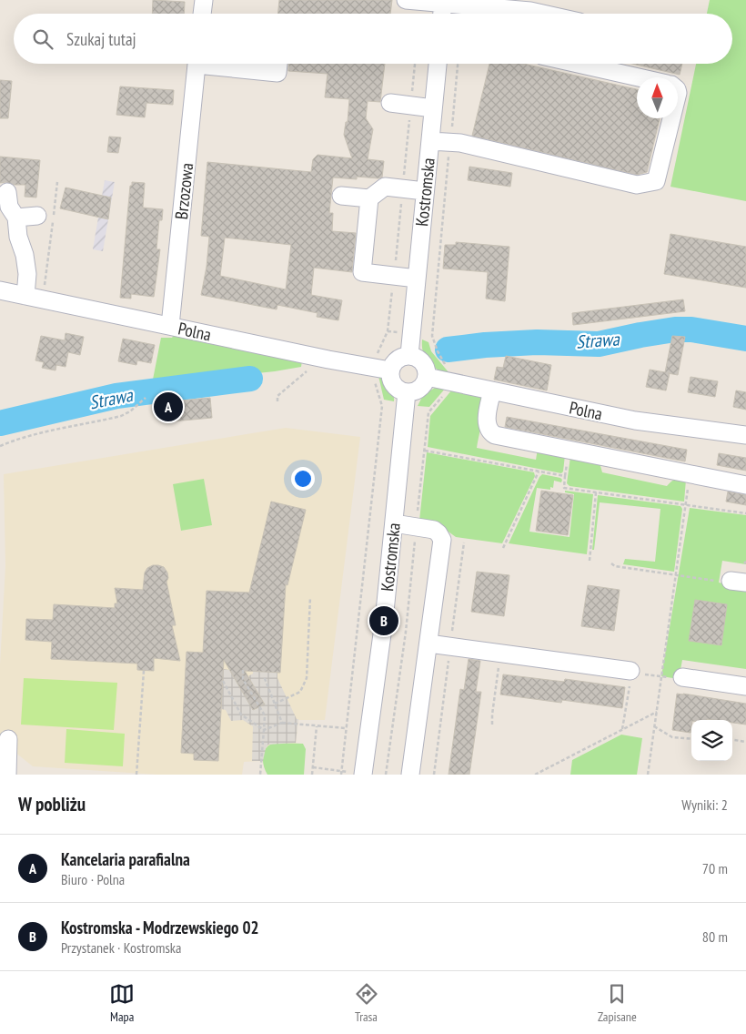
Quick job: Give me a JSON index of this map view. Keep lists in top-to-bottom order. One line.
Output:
{"streets":{"street":["Brzozowa","Kostromska","Polna"]},"crossings":[["Brzozowa","Polna"],["Kostromska","Polna"]],"water":["Strawa"],"north":"top","page":{"search":"Szukaj tutaj","pins":["A","B"],"heading":["W pobliżu","Wyniki: 2"],"list":[{"mark":"A","name":"Kancelaria parafialna","note":"Biuro · Polna","value":"70 m"},{"mark":"B","name":"Kostromska - Modrzewskiego 02","note":"Przystanek · Kostromska","value":"80 m"}],"nav":["Mapa","Trasa","Zapisane"]}}
